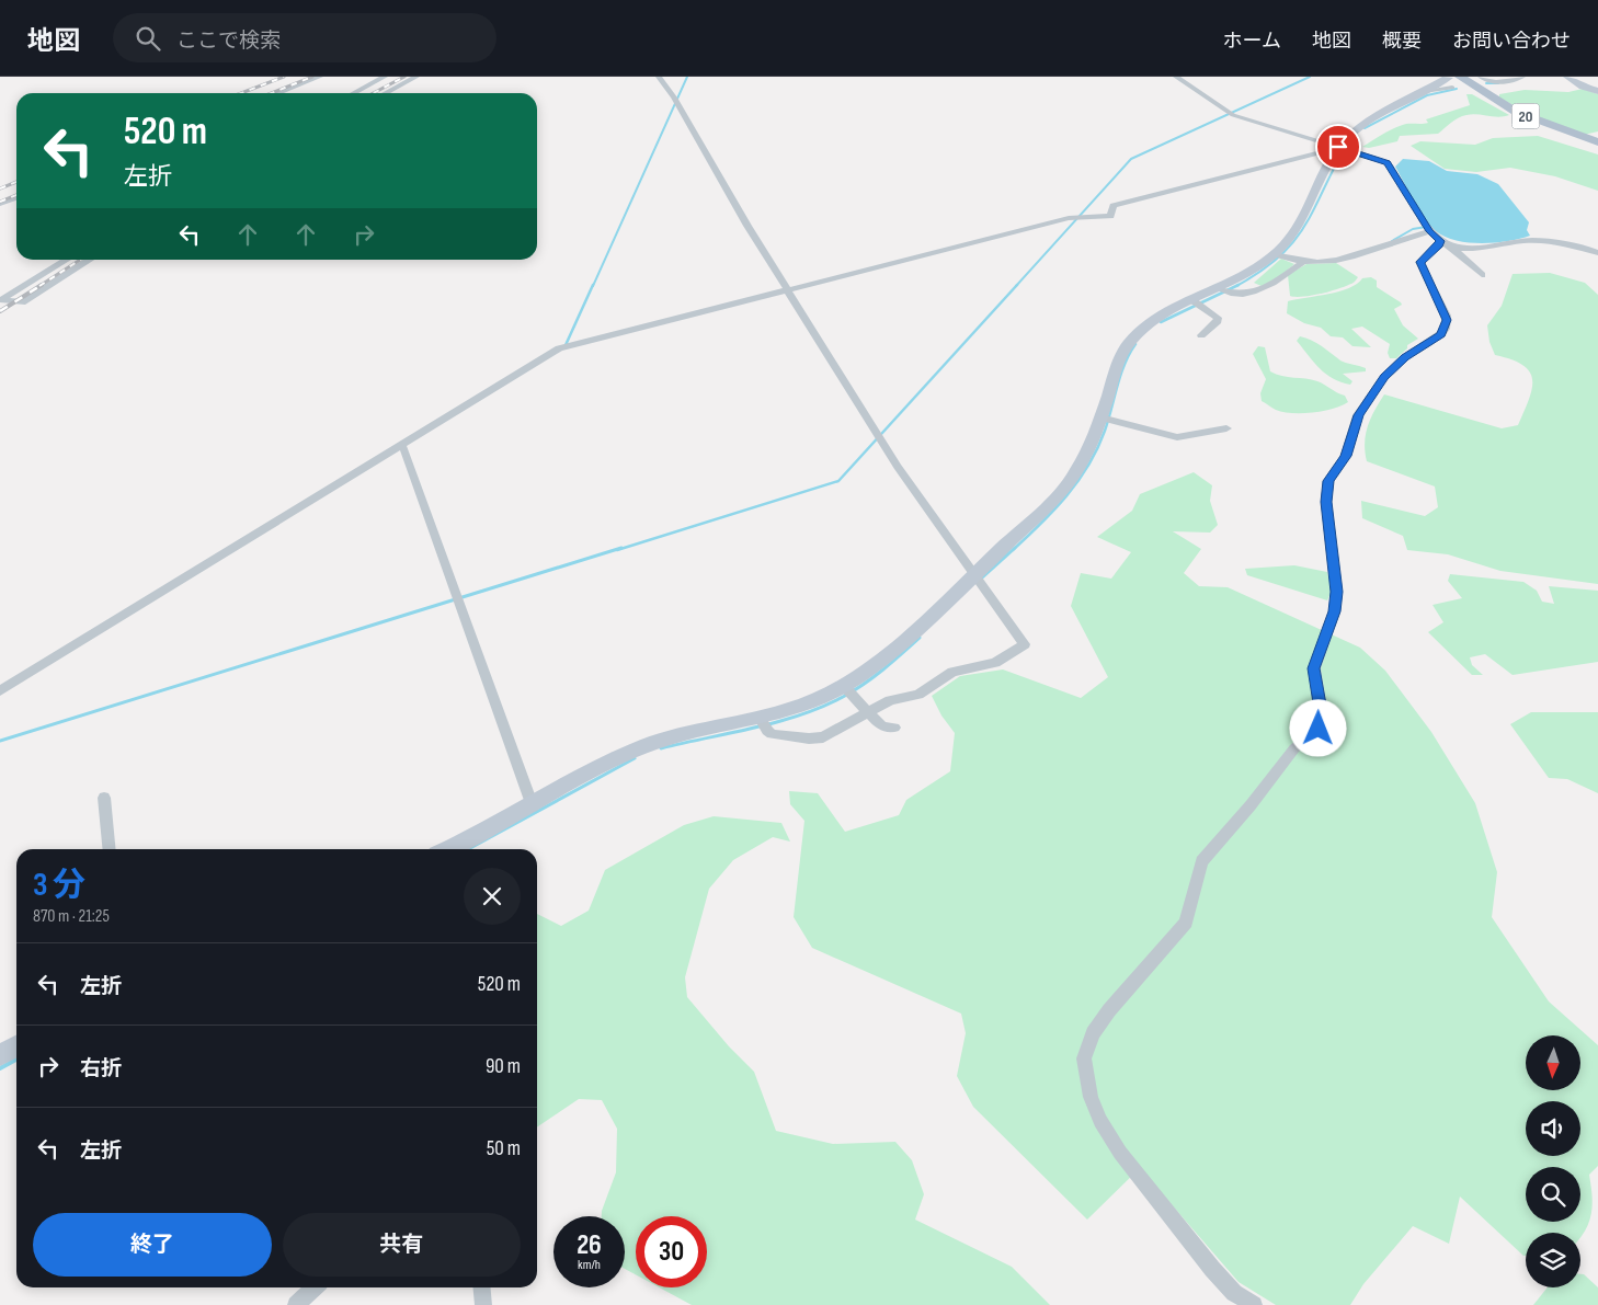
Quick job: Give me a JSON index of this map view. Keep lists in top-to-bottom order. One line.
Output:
{"streets":{"main road":["20"]},"north":"bottom","page":{"header":"地図","search":"ここで検索","nav":["ホーム","地図","概要","お問い合わせ"],"turn":["520 m","左折"],"heading":["3 分","870 m · 21:25"],"list":[{"name":"左折","value":"520 m"},{"name":"右折","value":"90 m"},{"name":"左折","value":"50 m"}],"buttons":["終了","共有"],"speed":"26 km/h","limit":"30"}}
